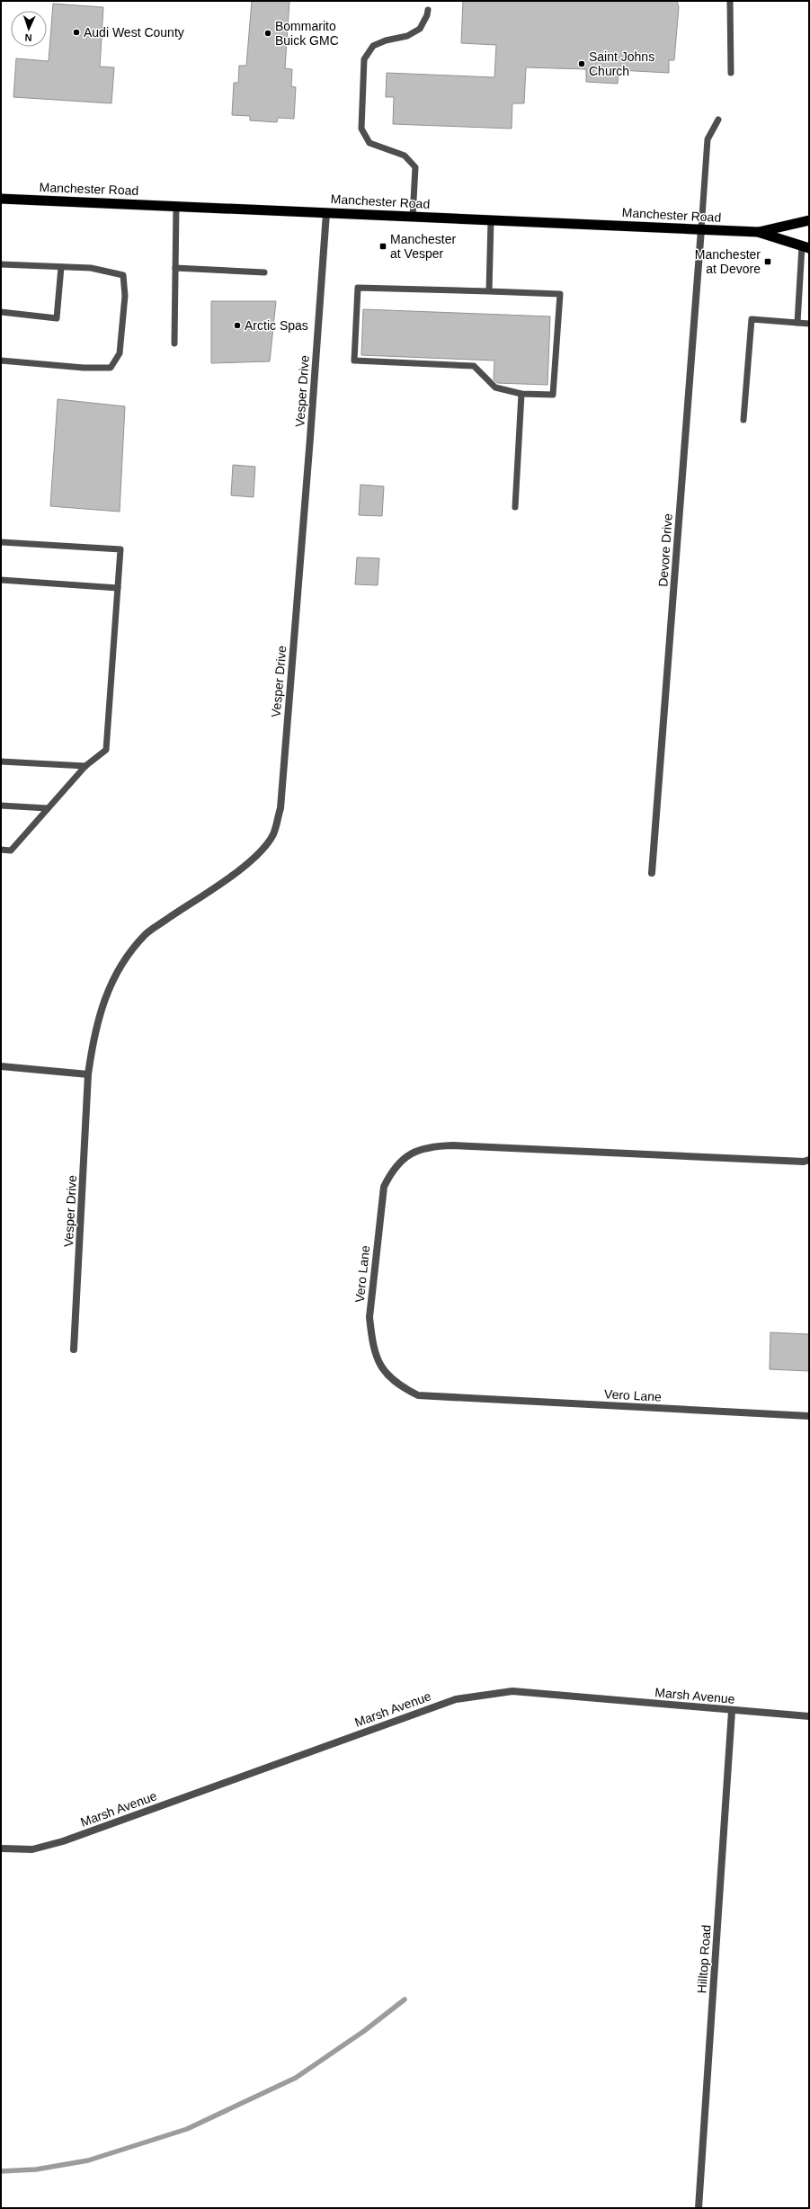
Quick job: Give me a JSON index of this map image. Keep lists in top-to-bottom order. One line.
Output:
{"streets":{"highway":["Manchester Road"],"street":["Vesper Drive","Devore Drive","Vero Lane","Marsh Avenue","Hilltop Road"]},"crossings":[["Manchester Road","Vesper Drive"],["Manchester Road","Devore Drive"],["Marsh Avenue","Hilltop Road"]],"places":{"other":["Audi West County","Bommarito Buick GMC","Saint Johns Church","Arctic Spas"],"transit":["Manchester at Vesper","Manchester at Devore"]},"north":"bottom"}
